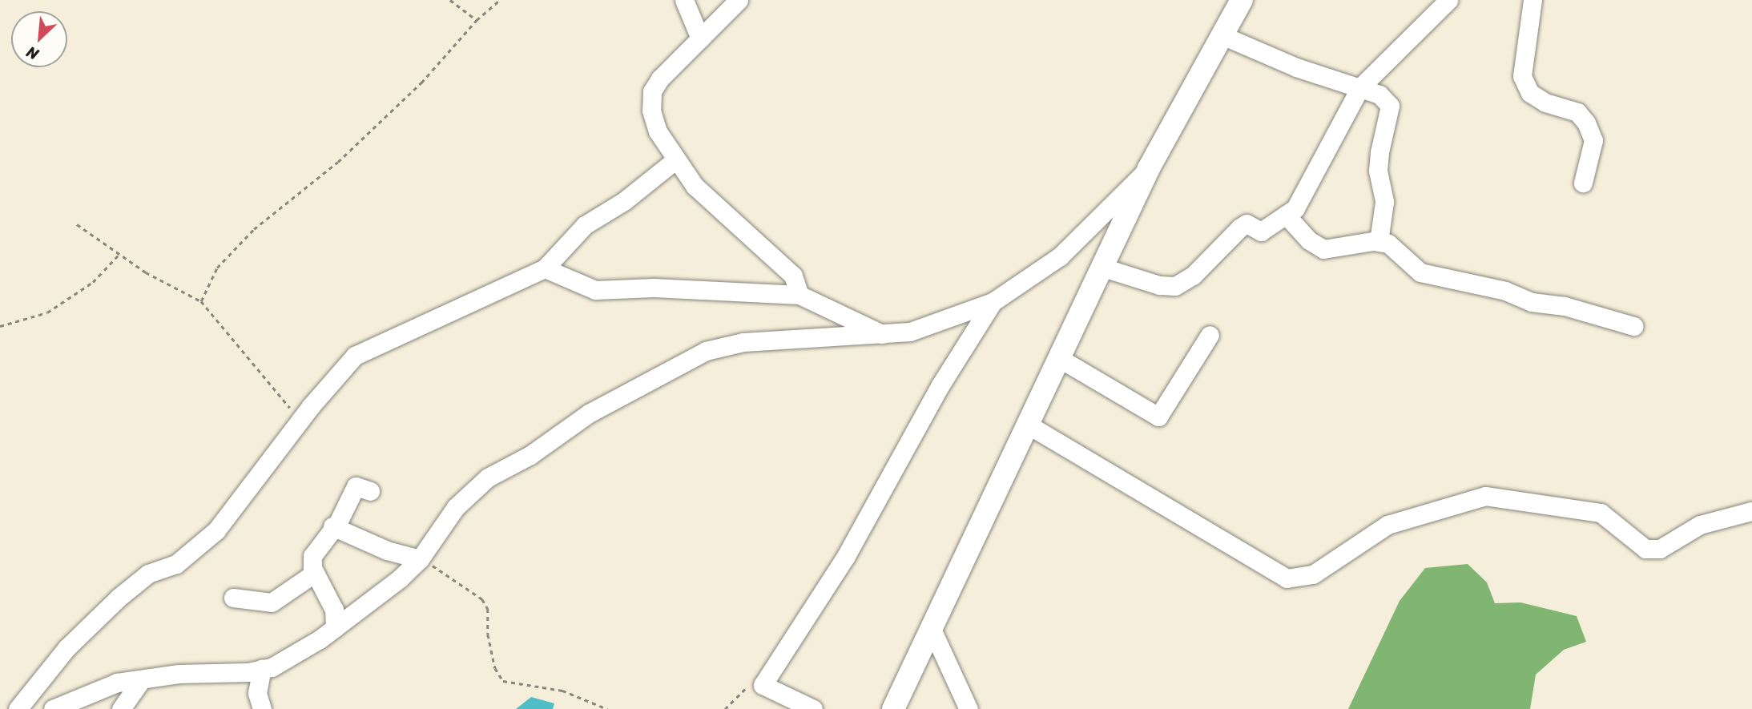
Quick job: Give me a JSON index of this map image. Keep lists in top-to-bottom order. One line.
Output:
{"north":"bottom left"}
